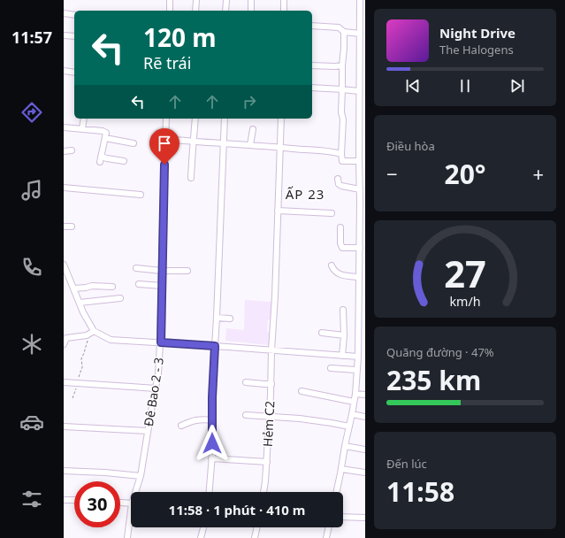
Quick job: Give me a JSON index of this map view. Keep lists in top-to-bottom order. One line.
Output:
{"streets":{"street":["Đê Bao 2 - 3","Hẻm C2"]},"districts":["ẤP 23"],"page":{"tabs":"11:57","turn":["120 m","Rẽ trái"],"song":["Night Drive","The Halogens"],"tile":["Điều hòa",["Quãng đường · 47%","235 km"],["Đến lúc","11:58"]],"heat":["−","20°","+"],"limit":"30","trip":"11:58 · 1 phút · 410 m","gauge":["27","km/h"]}}
